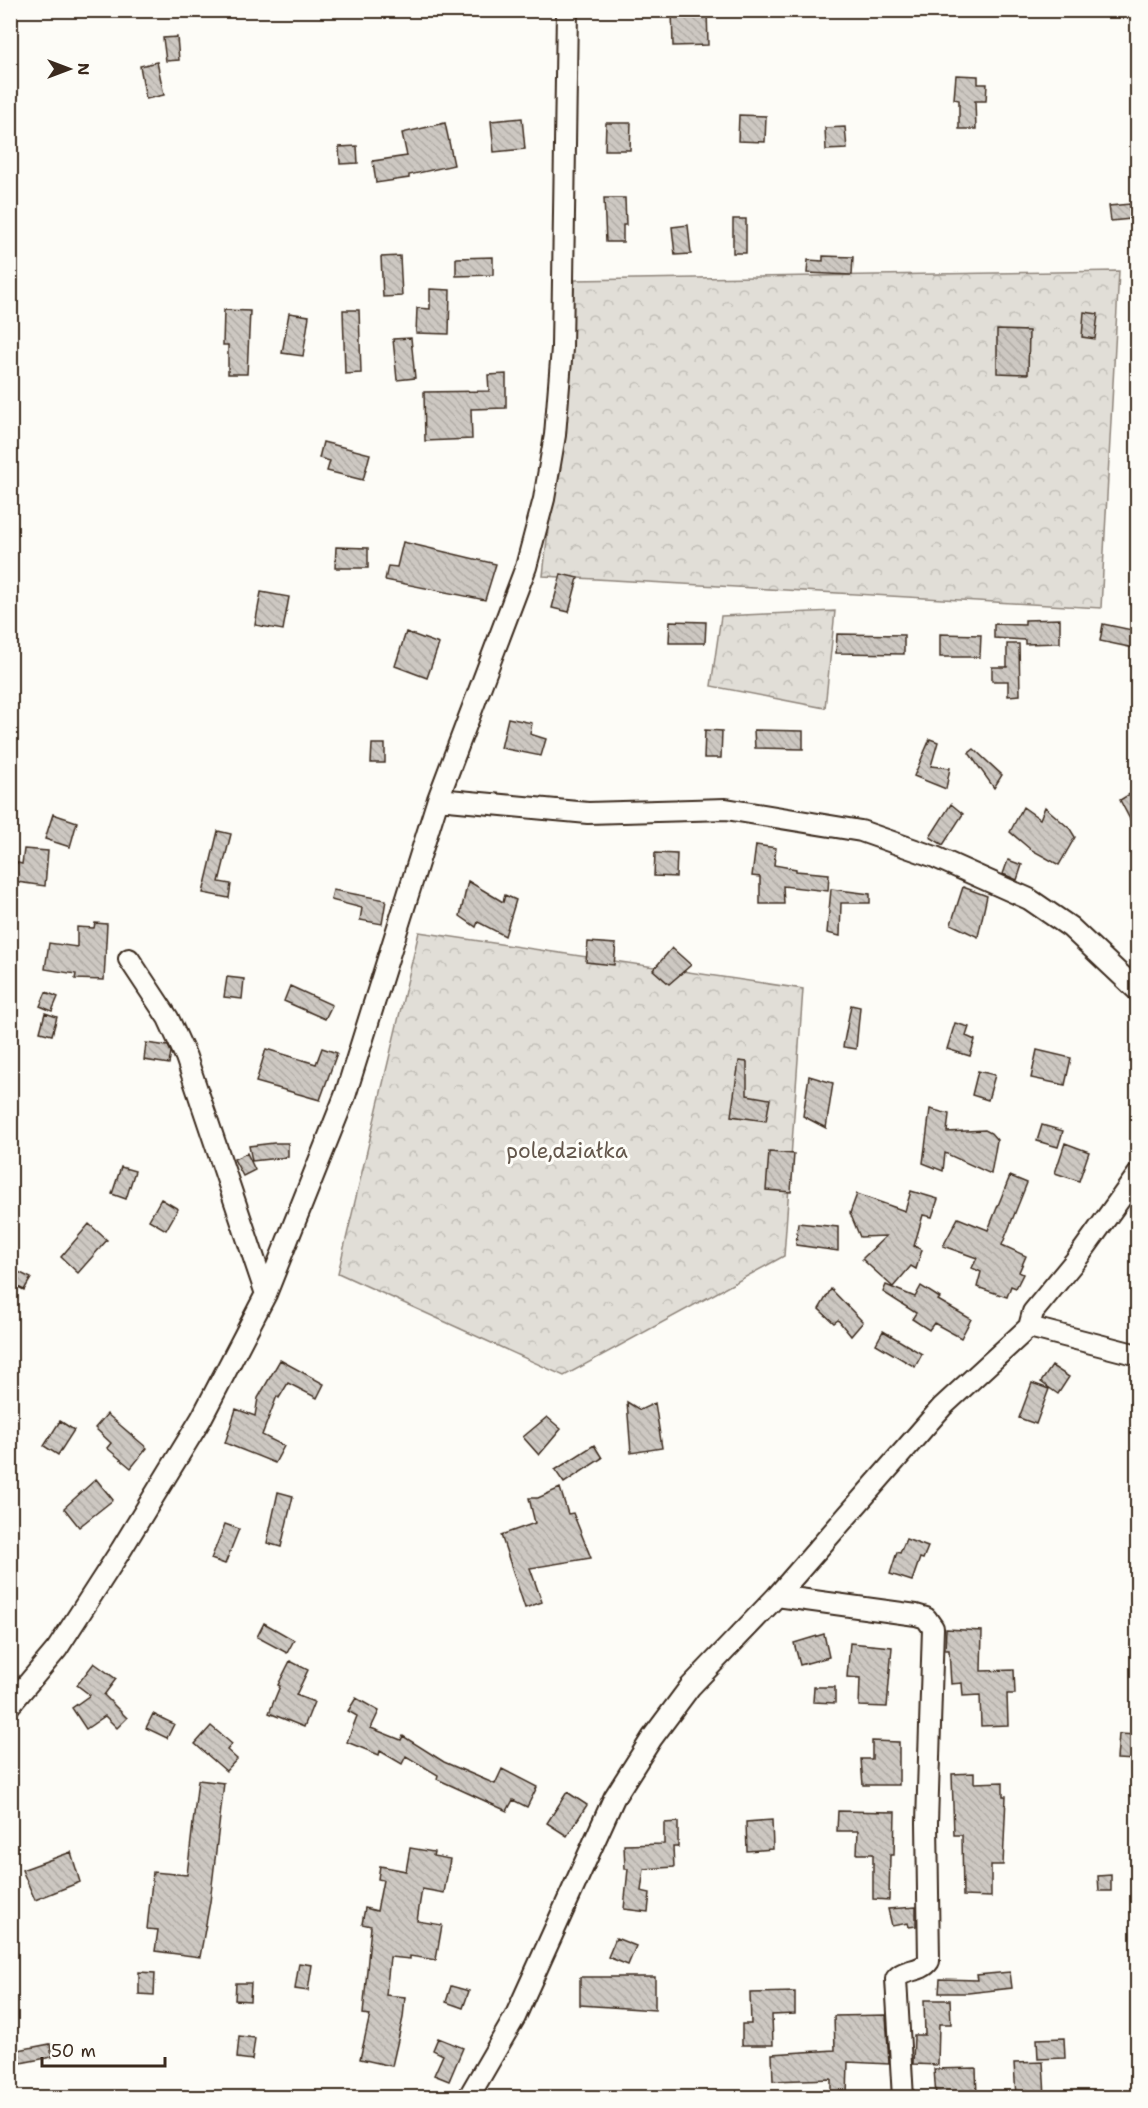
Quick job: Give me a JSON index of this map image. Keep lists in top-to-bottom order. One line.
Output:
{"parks":["pole,działka"],"scale_bar":"50 m","north":"right"}
